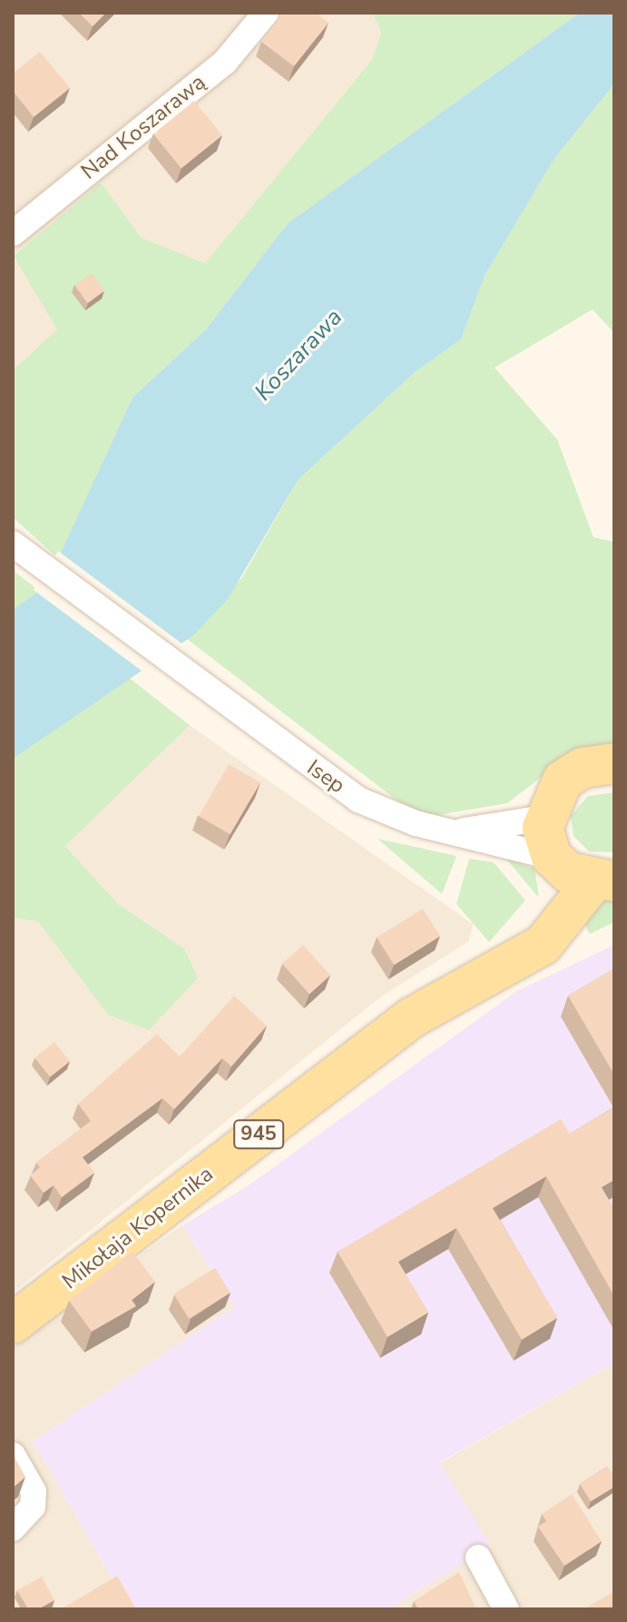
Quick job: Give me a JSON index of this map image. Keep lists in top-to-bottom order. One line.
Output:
{"streets":{"main road":["945","Mikołaja Kopernika"],"street":["Nad Koszarawą","Isep"]},"crossings":[["Isep","Mikołaja Kopernika"]],"water":["Koszarawa"]}
